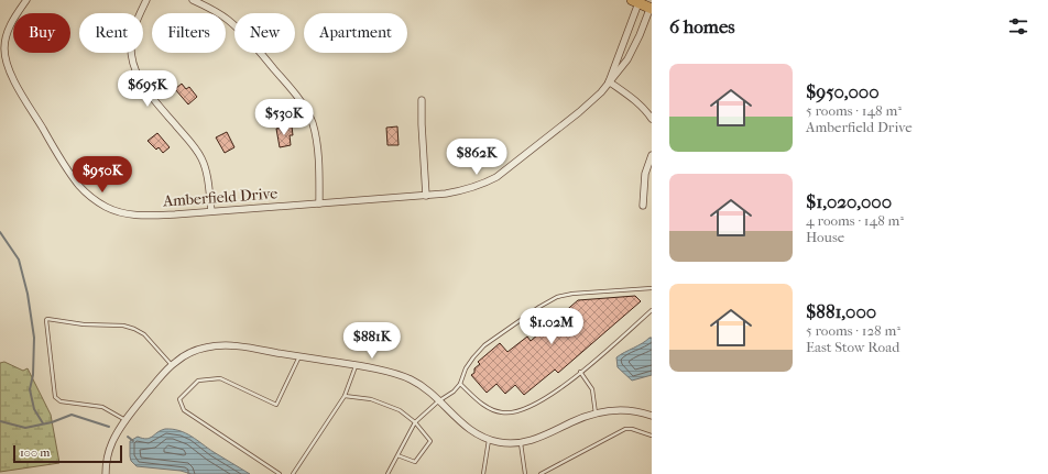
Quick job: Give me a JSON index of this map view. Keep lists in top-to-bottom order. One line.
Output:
{"streets":{"street":["Amberfield Drive"]},"scale_bar":"100 m","page":{"heading":"6 homes","chip":["Buy","Rent","Filters","New","Apartment"],"list":[{"name":"$950,000","note":"5 rooms · 148 m² · Amberfield Drive"},{"name":"$1,020,000","note":"4 rooms · 148 m² · House"},{"name":"$881,000","note":"5 rooms · 128 m² · East Stow Road"}],"price":["$695K","$530K","$862K","$950K","$1.02M","$881K"],"scale":"100 m"}}
